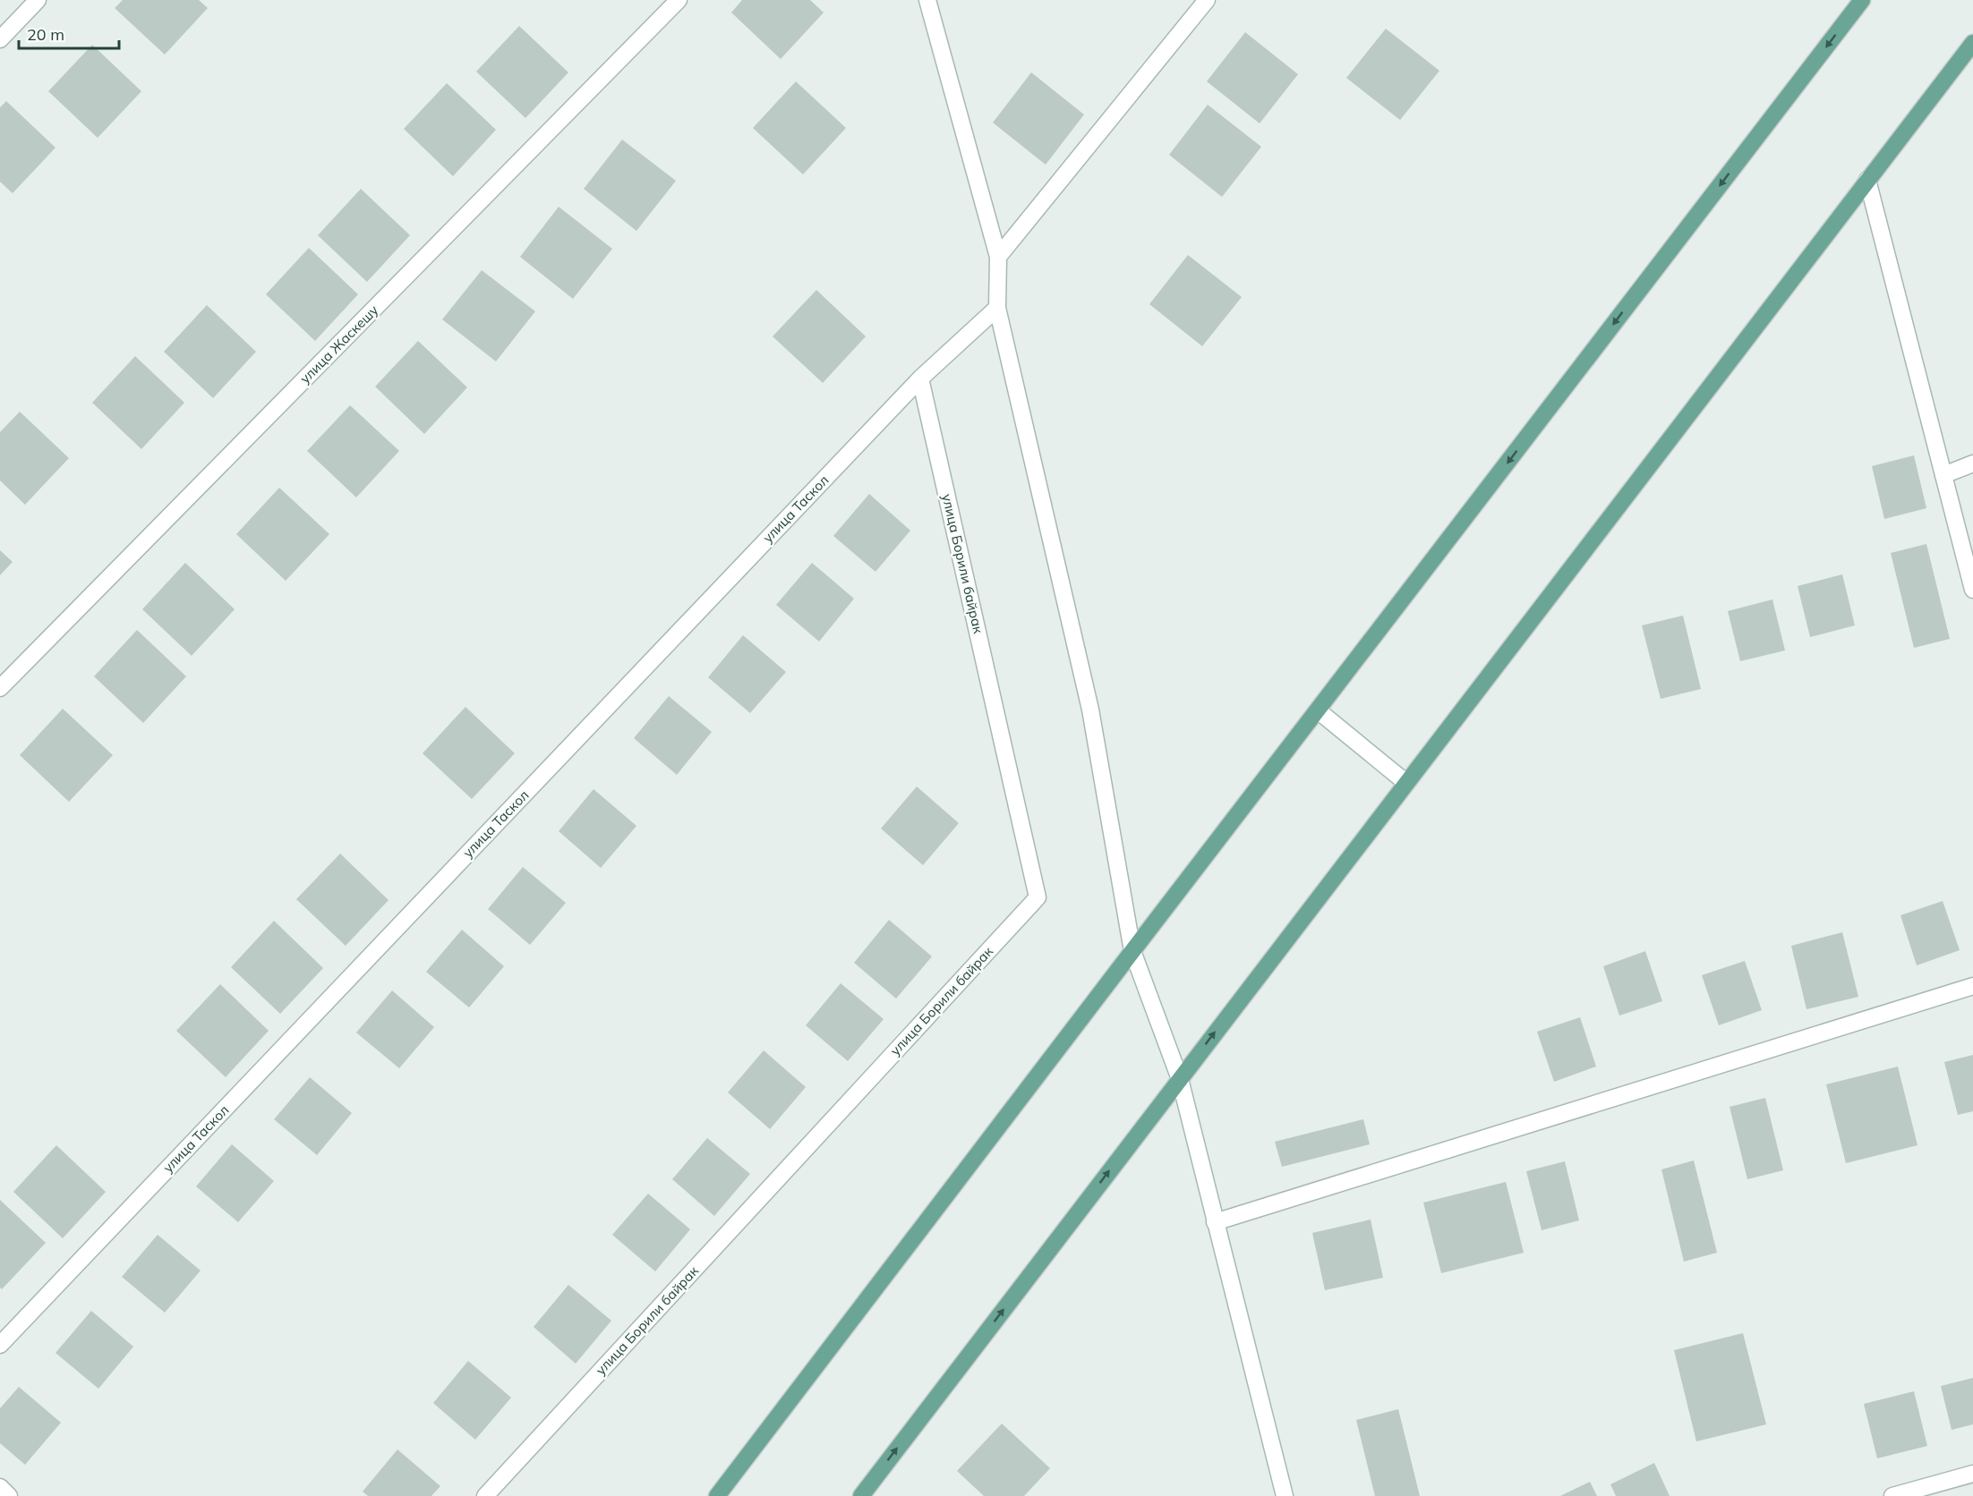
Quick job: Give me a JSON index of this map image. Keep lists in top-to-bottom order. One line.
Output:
{"streets":{"street":["улица Жаскешу","улица Таскол","улица Борили байрак"]},"crossings":[["улица Таскол","улица Борили байрак"]],"scale_bar":"20 m"}
